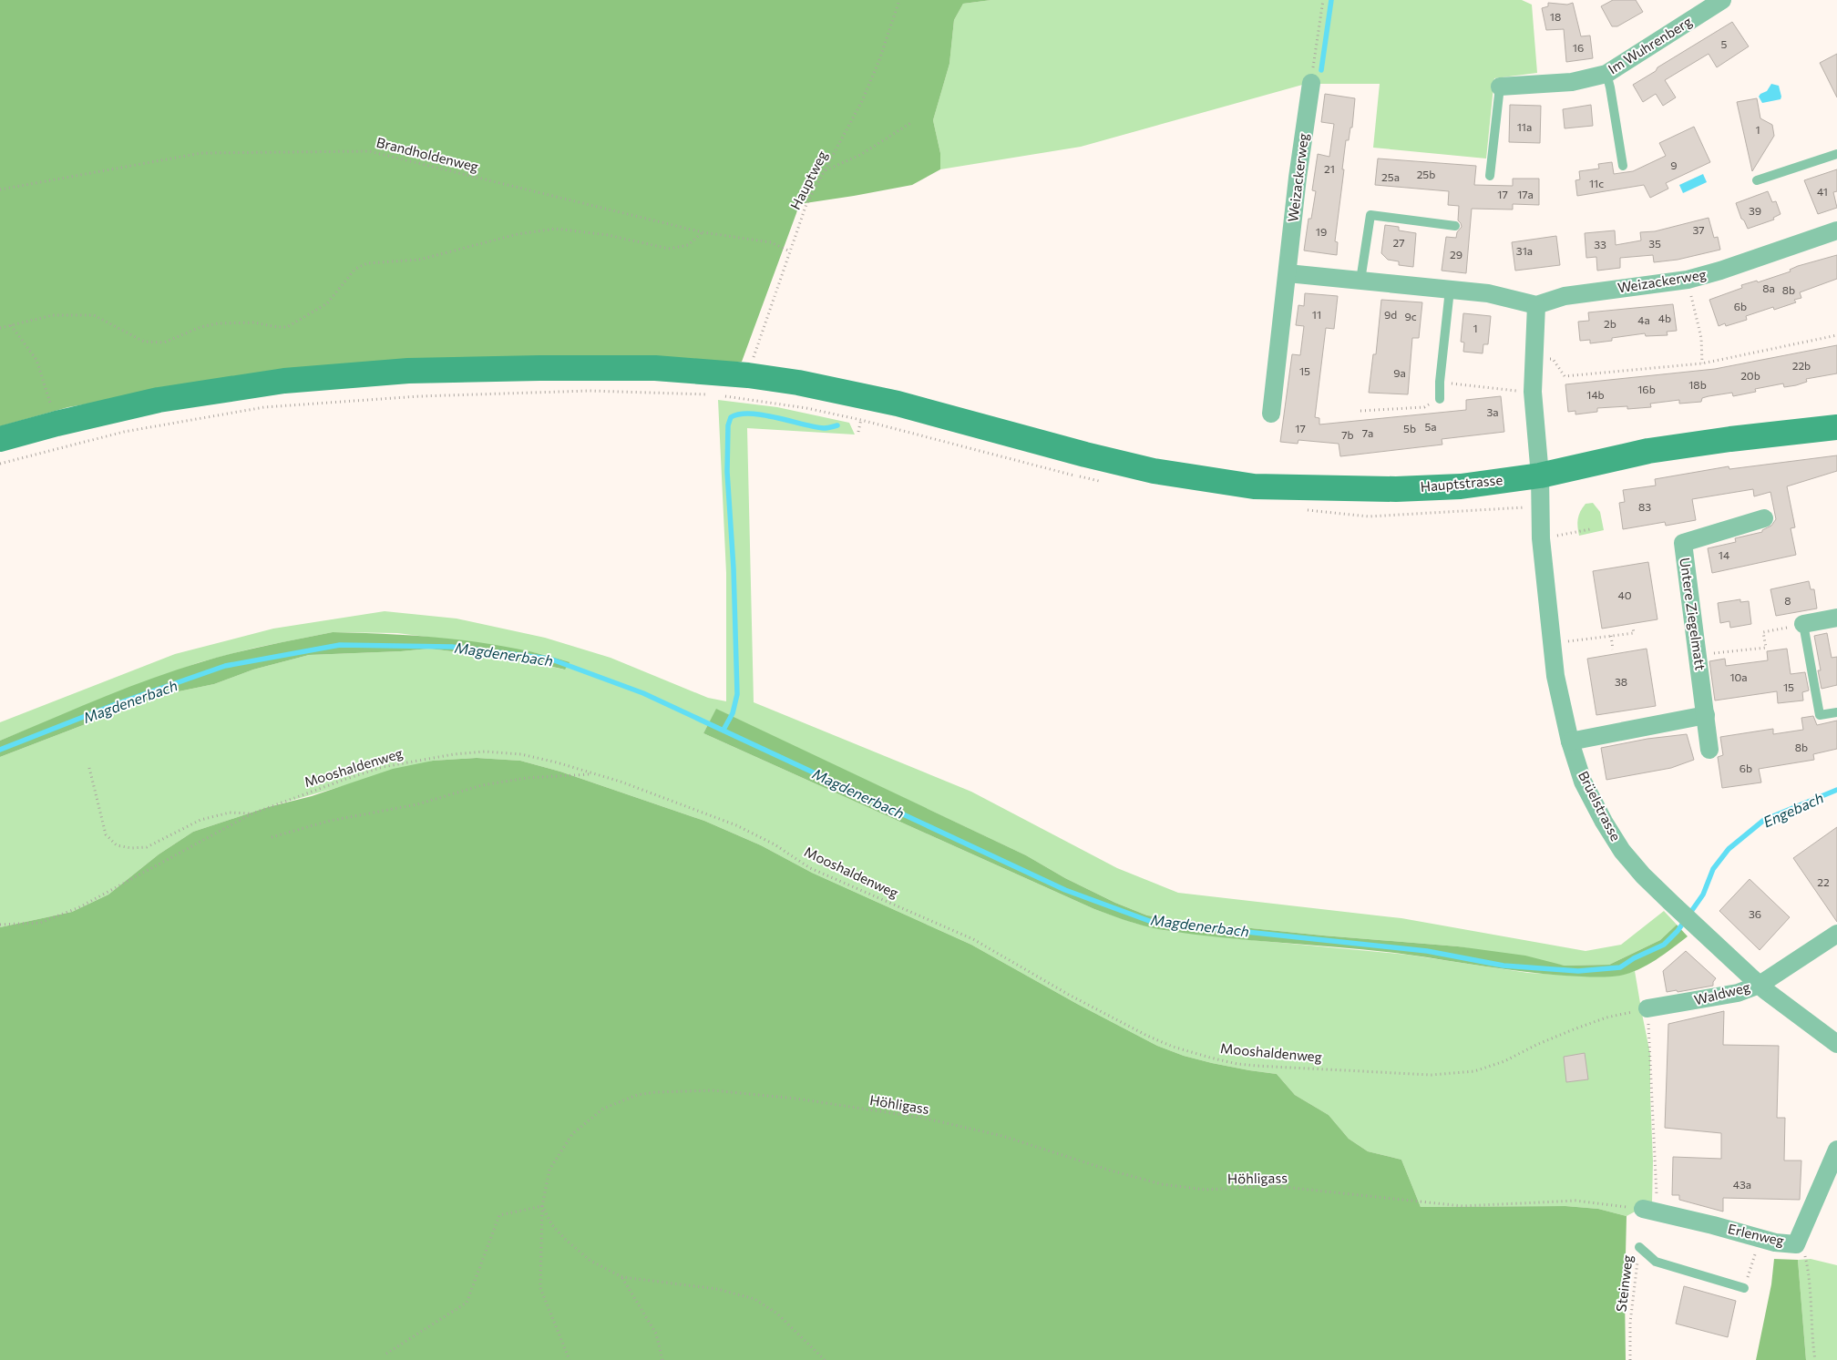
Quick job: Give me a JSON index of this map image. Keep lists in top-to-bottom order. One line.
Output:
{"streets":{"main road":["Hauptstrasse"],"street":["Im Wuhrenberg","Weizackerweg","Untere Ziegelmatt","Brüelstrasse","Waldweg","Erlenweg"],"path":["Brandholdenweg","Hauptweg","Mooshaldenweg","Höhligass","Steinweg"]},"crossings":[["Brandholdenweg","Hauptweg"],["Hauptweg","Hauptstrasse"],["Hauptstrasse","Brüelstrasse"],["Mooshaldenweg","Waldweg"],["Brüelstrasse","Waldweg"],["Höhligass","Erlenweg"]],"water":["Magdenerbach","Engebach"],"house_numbers":["18","5","16","11a","1","9","21","25b","25a","11c","41","17","17a","39","37","19","27","35","33","31a","29","8a","8b","6b","11","9d","9c","4b","4a","2b","1","22b","15","9a","20b","18b","16b","14b","3a","5a","17","5b","7a","7b","83","14","40","8","10a","38","15","8b","6b","22","36","43a"]}
